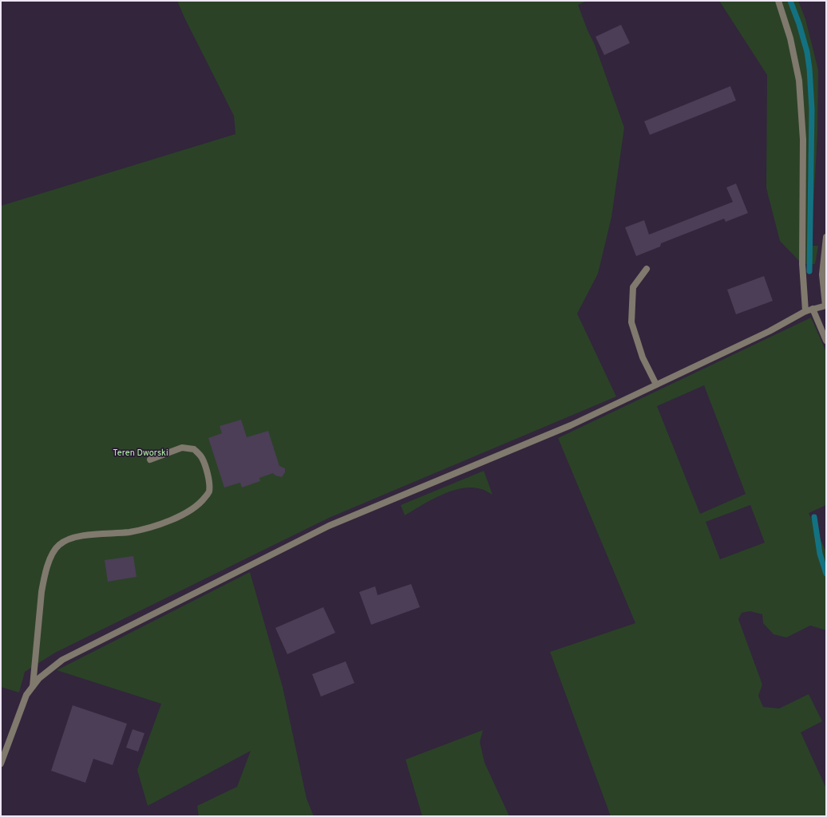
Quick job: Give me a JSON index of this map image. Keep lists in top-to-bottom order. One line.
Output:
{"parks":["Teren Dworski"]}
